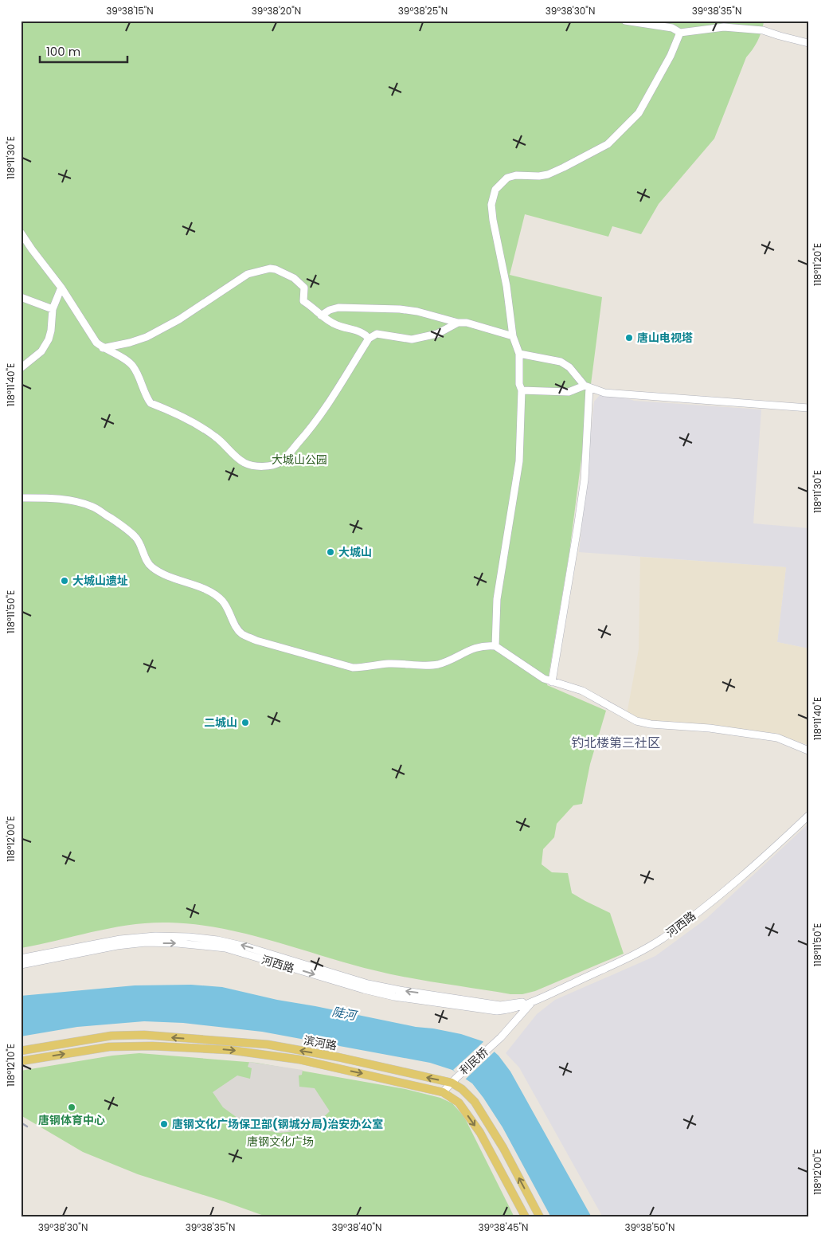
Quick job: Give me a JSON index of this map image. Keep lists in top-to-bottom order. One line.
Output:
{"streets":{"main road":["滨河路"],"street":["河西路","利民桥"]},"crossings":[["河西路","利民桥"],["滨河路","利民桥"]],"districts":["钓北楼第三社区"],"water":["陡河"],"parks":["大城山公园","唐钢文化广场"],"places":["唐山电视塔","大城山","大城山遗址","二城山","唐钢体育中心","唐钢文化广场保卫部(钢城分局)治安办公室"],"scale_bar":"100 m","coordinates":["39°38'15\"N","39°38'20\"N","39°38'25\"N","39°38'30\"N","39°38'35\"N","118°11'30\"E","118°11'20\"E","118°11'40\"E","118°11'50\"E","118°12'00\"E","118°12'10\"E","39°38'40\"N","39°38'45\"N","39°38'50\"N"]}
